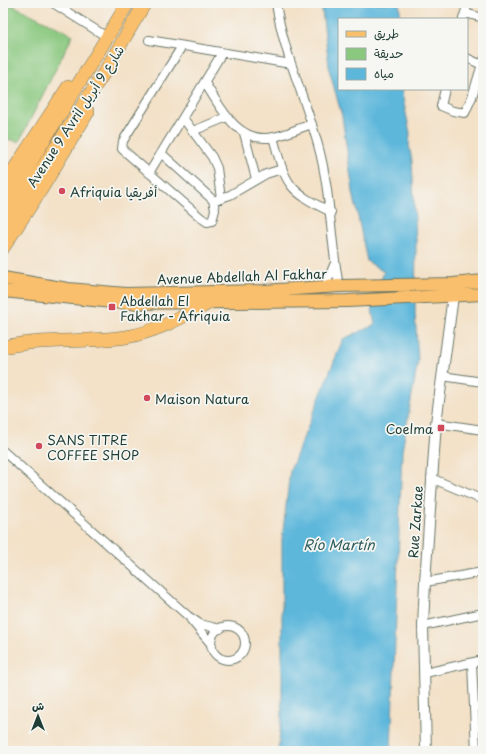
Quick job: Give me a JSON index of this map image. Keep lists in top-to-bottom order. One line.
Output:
{"streets":{"highway":["Avenue 9 Avril شارع 9 أبريل"],"main road":["Avenue Abdellah Al Fakhar"],"street":["Rue Zarkae"]},"crossings":[["Avenue Abdellah Al Fakhar","Rue Zarkae"]],"water":["Río Martín"],"places":{"other":["Afriquia أفريقيا","Maison Natura","SANS TITRE COFFEE SHOP"],"transit":["Abdellah El Fakhar - Afriquia","Coelma"]},"legend":["طريق","حديقة","مياه"],"north":"top"}
